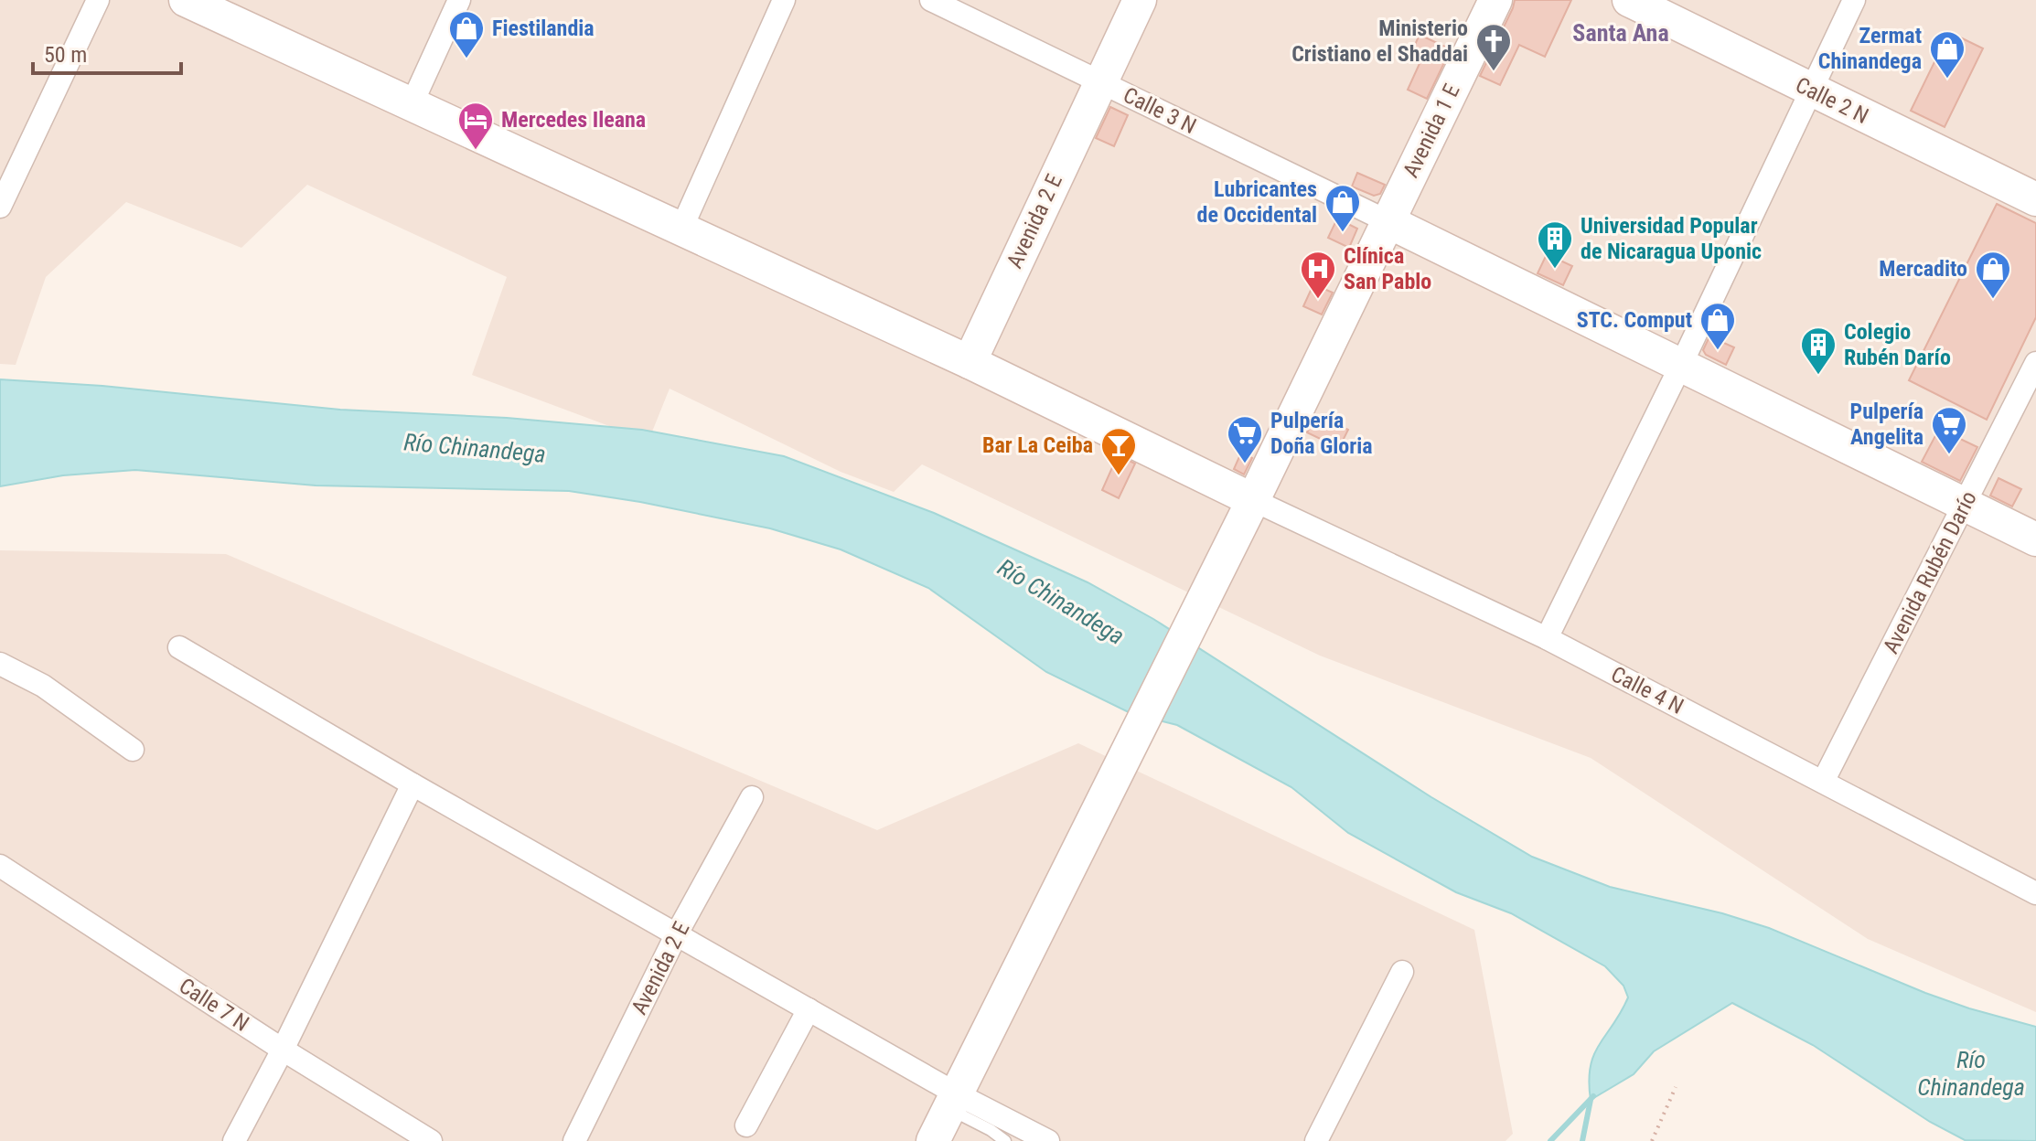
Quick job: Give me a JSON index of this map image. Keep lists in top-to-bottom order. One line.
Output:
{"streets":{"street":["Calle 2 N","Calle 3 N","Avenida 1 E","Avenida 2 E","Avenida Rubén Darío","Calle 4 N","Calle 7 N"]},"crossings":[["Calle 3 N","Avenida 1 E"],["Calle 3 N","Avenida 2 E"],["Avenida 1 E","Calle 4 N"],["Avenida Rubén Darío","Calle 4 N"]],"districts":["Santa Ana"],"water":["Río Chinandega"],"places":{"shop":["Fiestilandia","Zermat Chinandega","Lubricantes de Occidental","Mercadito","STC. Comput"],"church":["Ministerio Cristiano el Shaddai"],"hotel":["Mercedes Ileana"],"building":["Universidad Popular de Nicaragua Uponic","Colegio Rubén Darío"],"hospital":["Clínica San Pablo"],"supermarket":["Pulpería Angelita","Pulpería Doña Gloria"],"bar":["Bar La Ceiba"]},"scale_bar":"50 m"}
